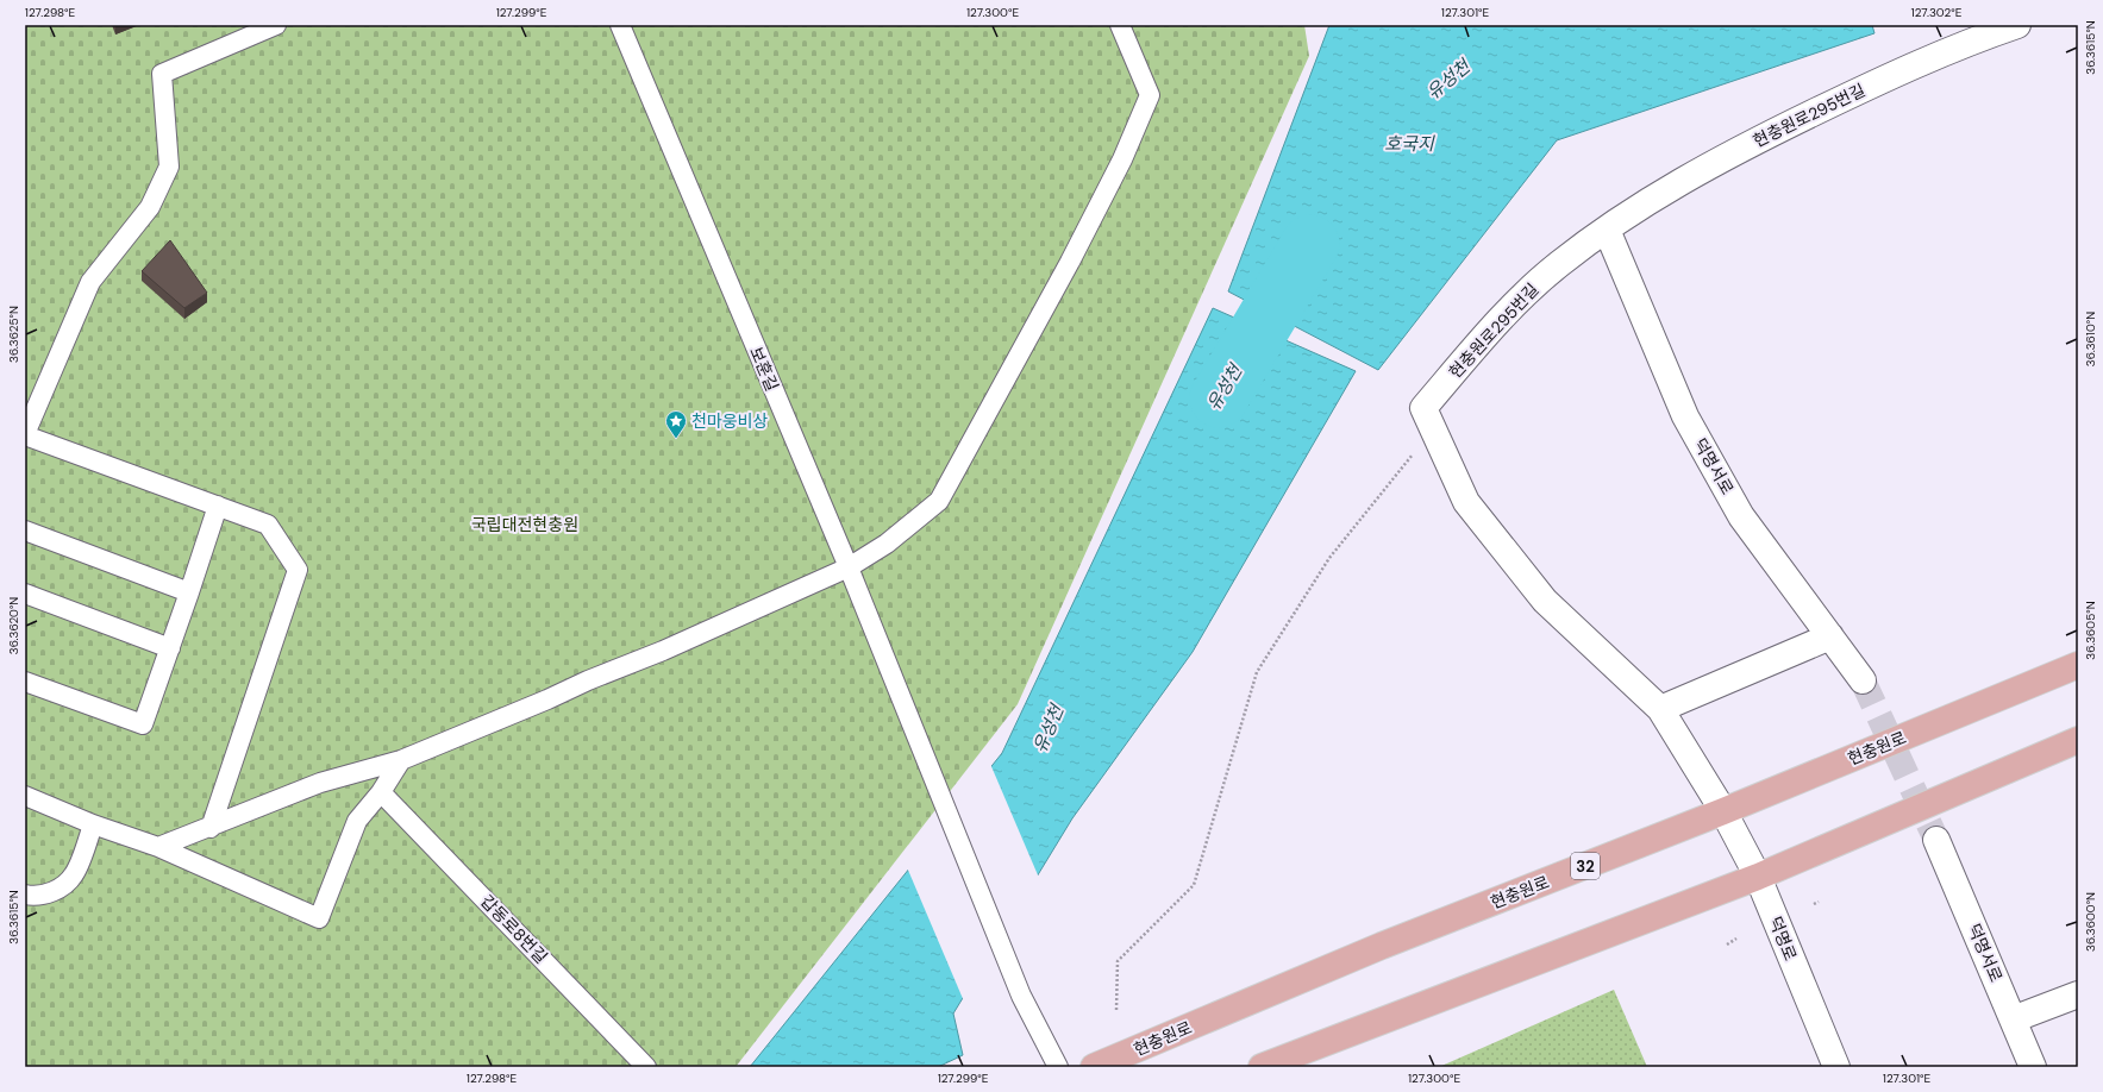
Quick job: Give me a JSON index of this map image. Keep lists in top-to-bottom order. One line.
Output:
{"streets":{"main road":["현충원로","32"],"street":["현충원로295번길","덕명서로","덕명로"],"lane":["보훈길","갑동로8번길"]},"crossings":[["현충원로295번길","덕명서로"],["현충원로295번길","현충원로"],["현충원로295번길","덕명로"],["현충원로","덕명로"]],"water":["유성천","호국지"],"parks":["국립대전현충원"],"places":{"place":["천마웅비상"]},"coordinates":["127.298°E","127.299°E","127.300°E","127.301°E","127.302°E","36.3615°N","36.3625°N","36.3610°N","36.3620°N","36.3605°N","36.3600°N"]}
